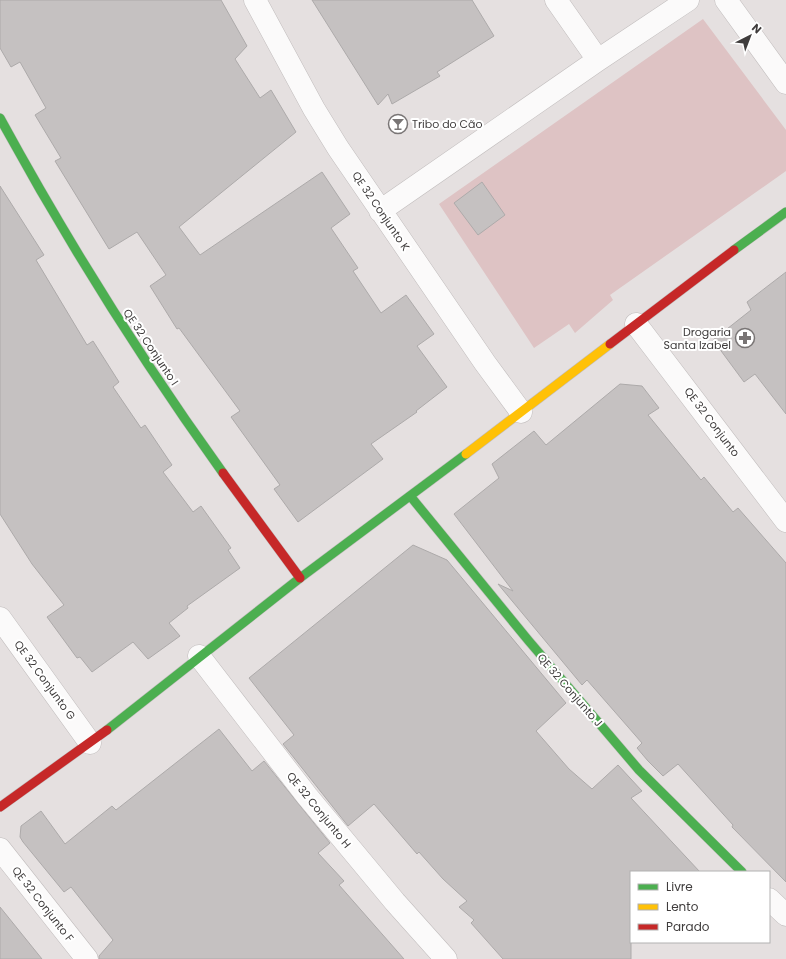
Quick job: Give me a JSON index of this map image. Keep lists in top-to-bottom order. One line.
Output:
{"streets":{"street":["QE 32 Conjunto K","QE 32 Conjunto I","QE 32 Conjunto","QE 32 Conjunto G","QE 32 Conjunto J","QE 32 Conjunto H","QE 32 Conjunto F"]},"places":{"bar":["Tribo do Cão"],"pharmacy":["Drogaria Santa Izabel"]},"legend":["Livre","Lento","Parado"],"north":"top right"}
